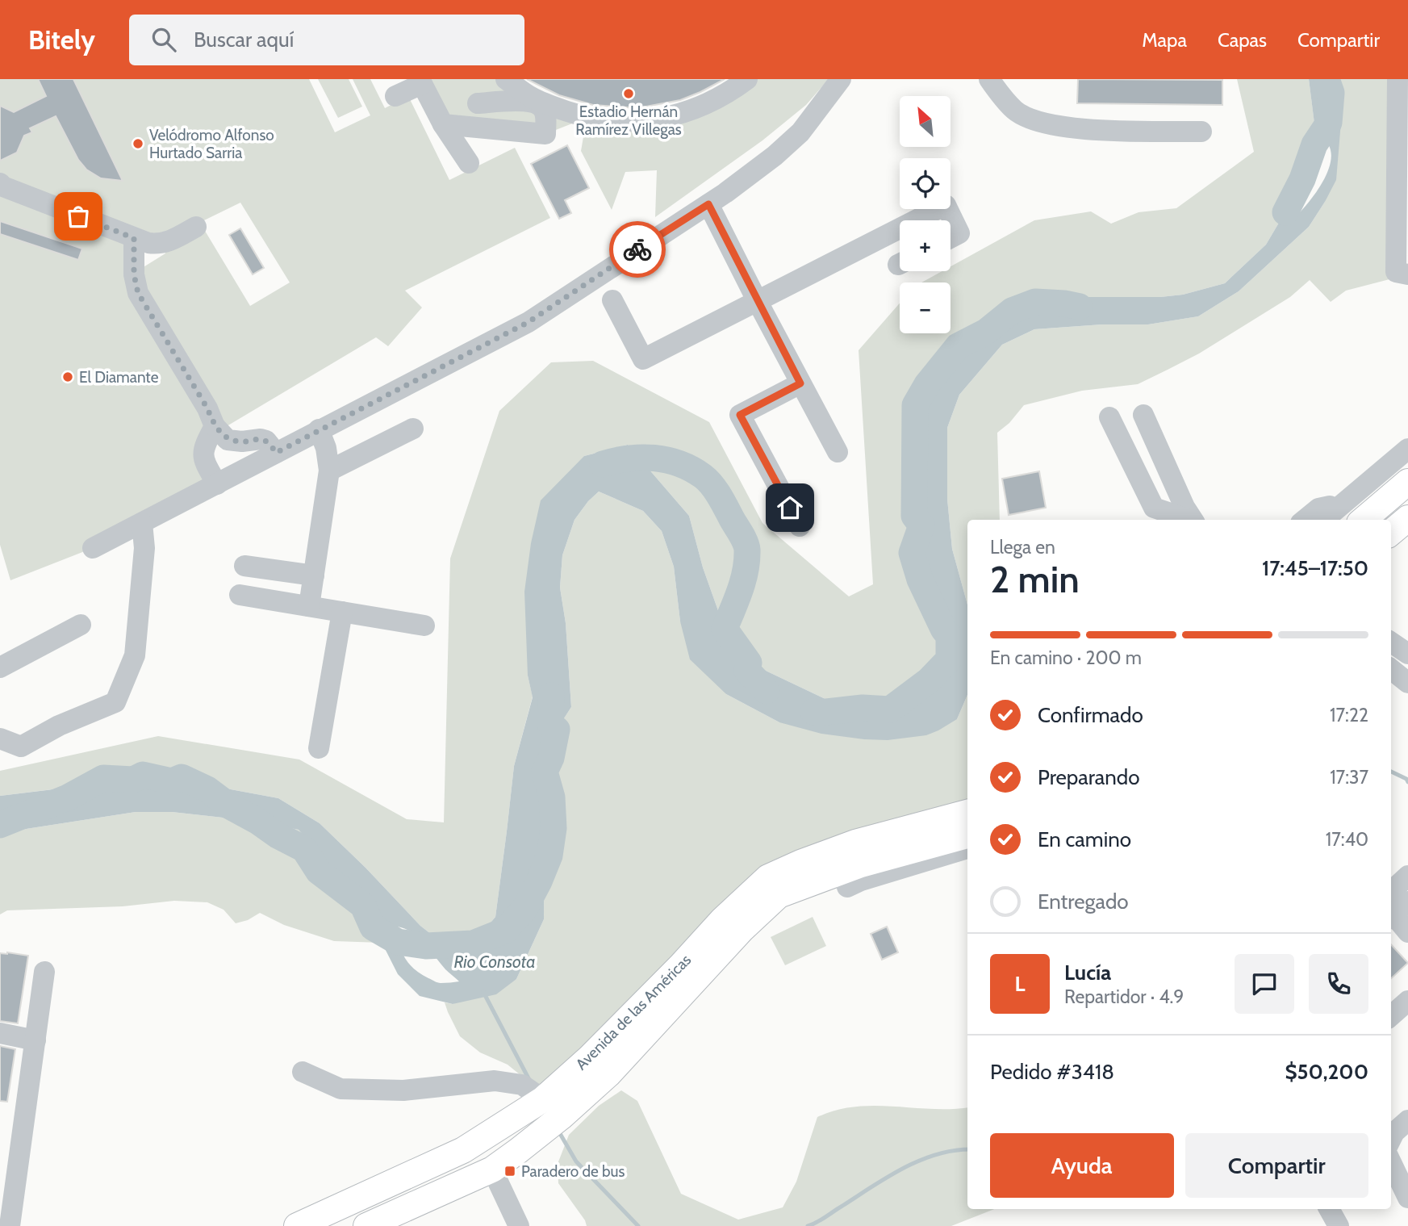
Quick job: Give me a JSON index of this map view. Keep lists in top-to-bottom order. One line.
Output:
{"streets":{"main road":["Avenida de las Américas"]},"water":["Rio Consota"],"places":{"other":["Estadio Hernán Ramírez Villegas","Velódromo Alfonso Hurtado Sarria","El Diamante"],"transit":["Paradero de bus"]},"north":"top left","page":{"header":"Bitely","search":"Buscar aquí","nav":["Mapa","Capas","Compartir"],"map_buttons":["+","−"],"heading":["2 min","Llega en","17:45–17:50"],"panel":["Lucía","Repartidor · 4.9","Pedido #3418","$50,200"],"bar":"En camino · 200 m","list":[["Confirmado","17:22"],["Preparando","17:37"],["En camino","17:40"],"Entregado"],"round":"L","buttons":["Ayuda","Compartir"]}}
